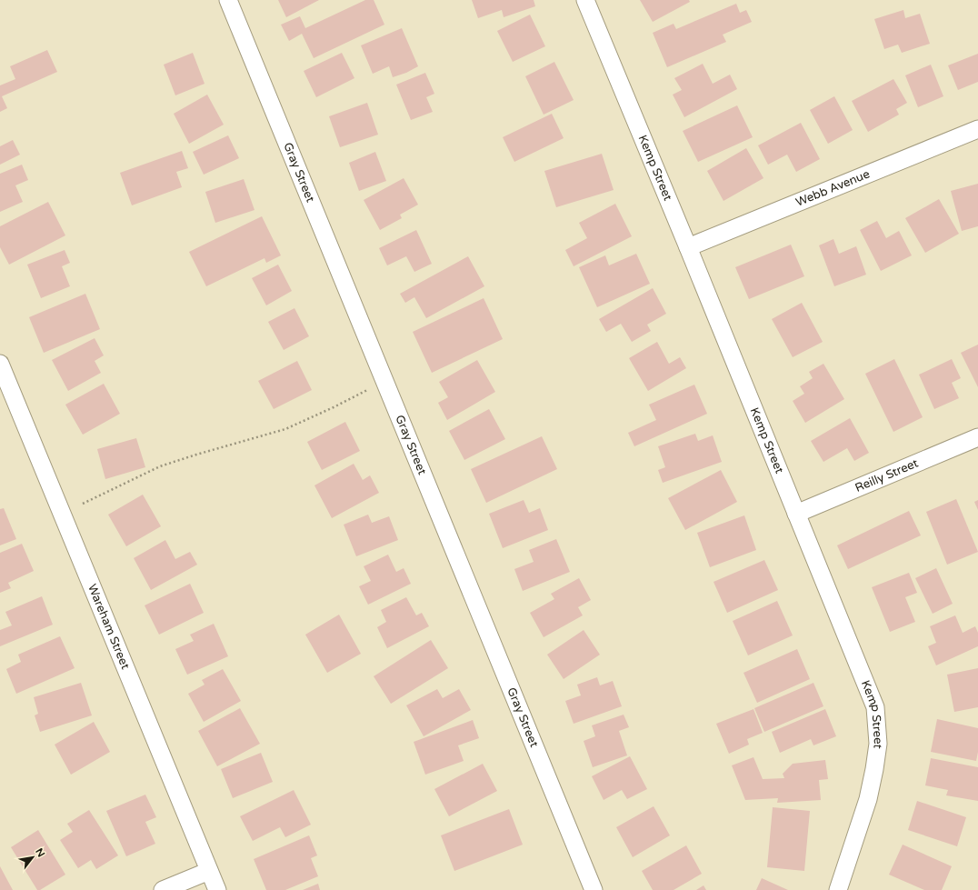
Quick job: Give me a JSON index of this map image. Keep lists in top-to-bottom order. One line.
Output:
{"streets":{"street":["Kemp Street","Gray Street","Webb Avenue","Reilly Street","Wareham Street"]},"crossings":[["Kemp Street","Webb Avenue"],["Kemp Street","Reilly Street"]],"north":"top right"}
